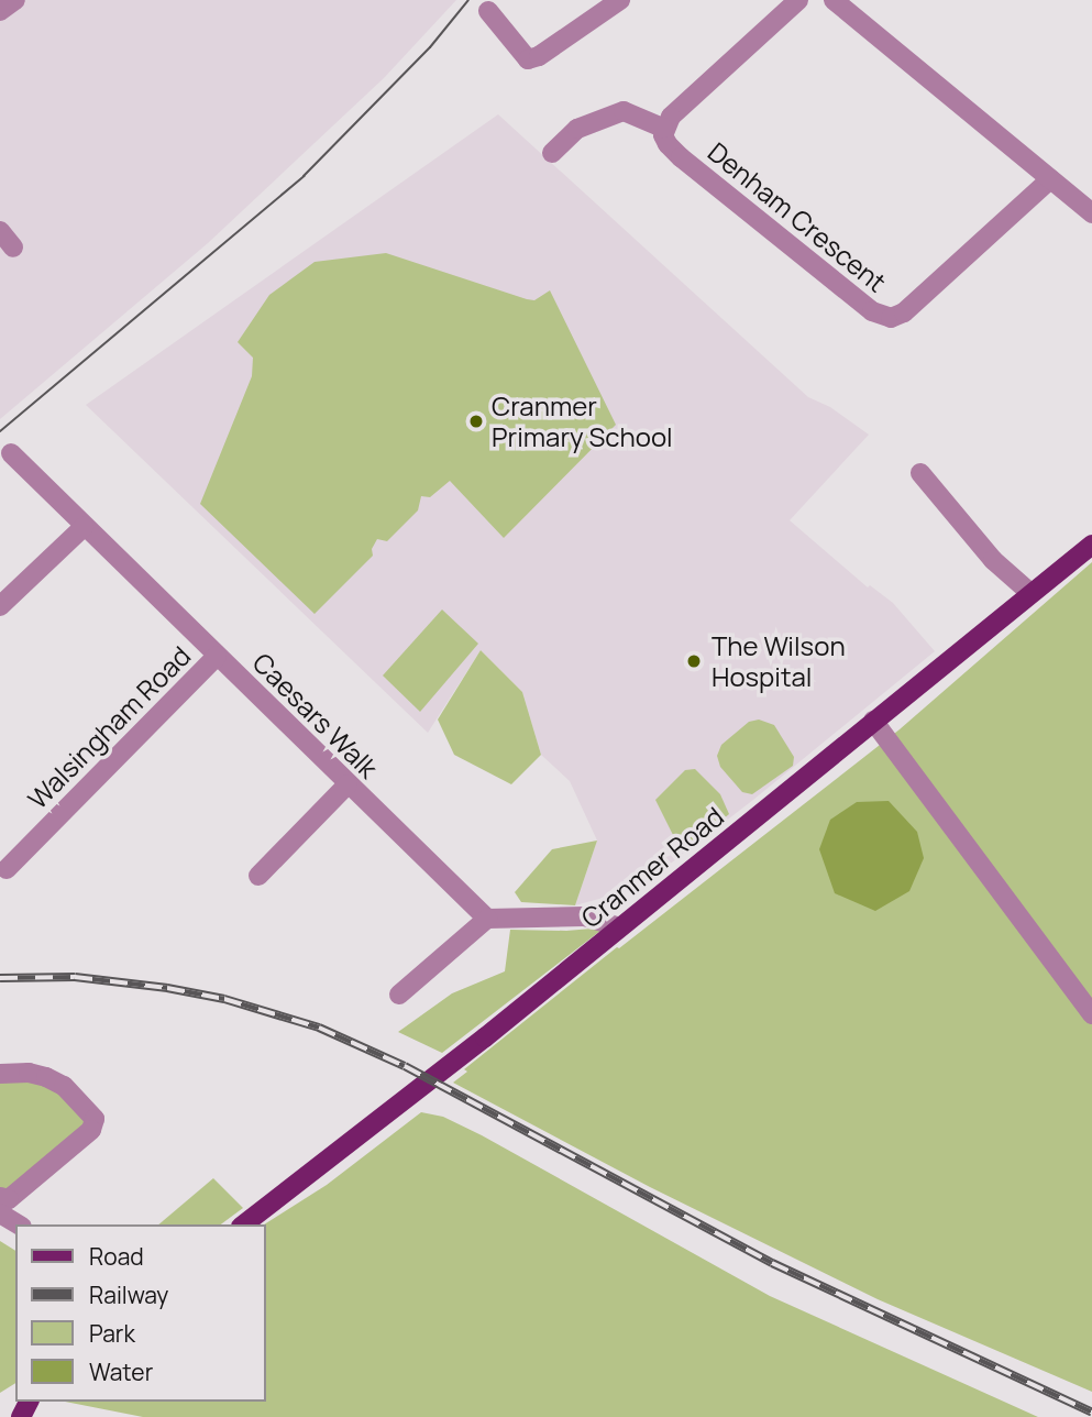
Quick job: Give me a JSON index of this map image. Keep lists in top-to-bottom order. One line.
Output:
{"streets":{"main road":["Cranmer Road"],"street":["Denham Crescent","Caesars Walk","Walsingham Road"]},"crossings":[["Caesars Walk","Walsingham Road"]],"places":["Cranmer Primary School","The Wilson Hospital"],"legend":["Road","Railway","Park","Water"]}
